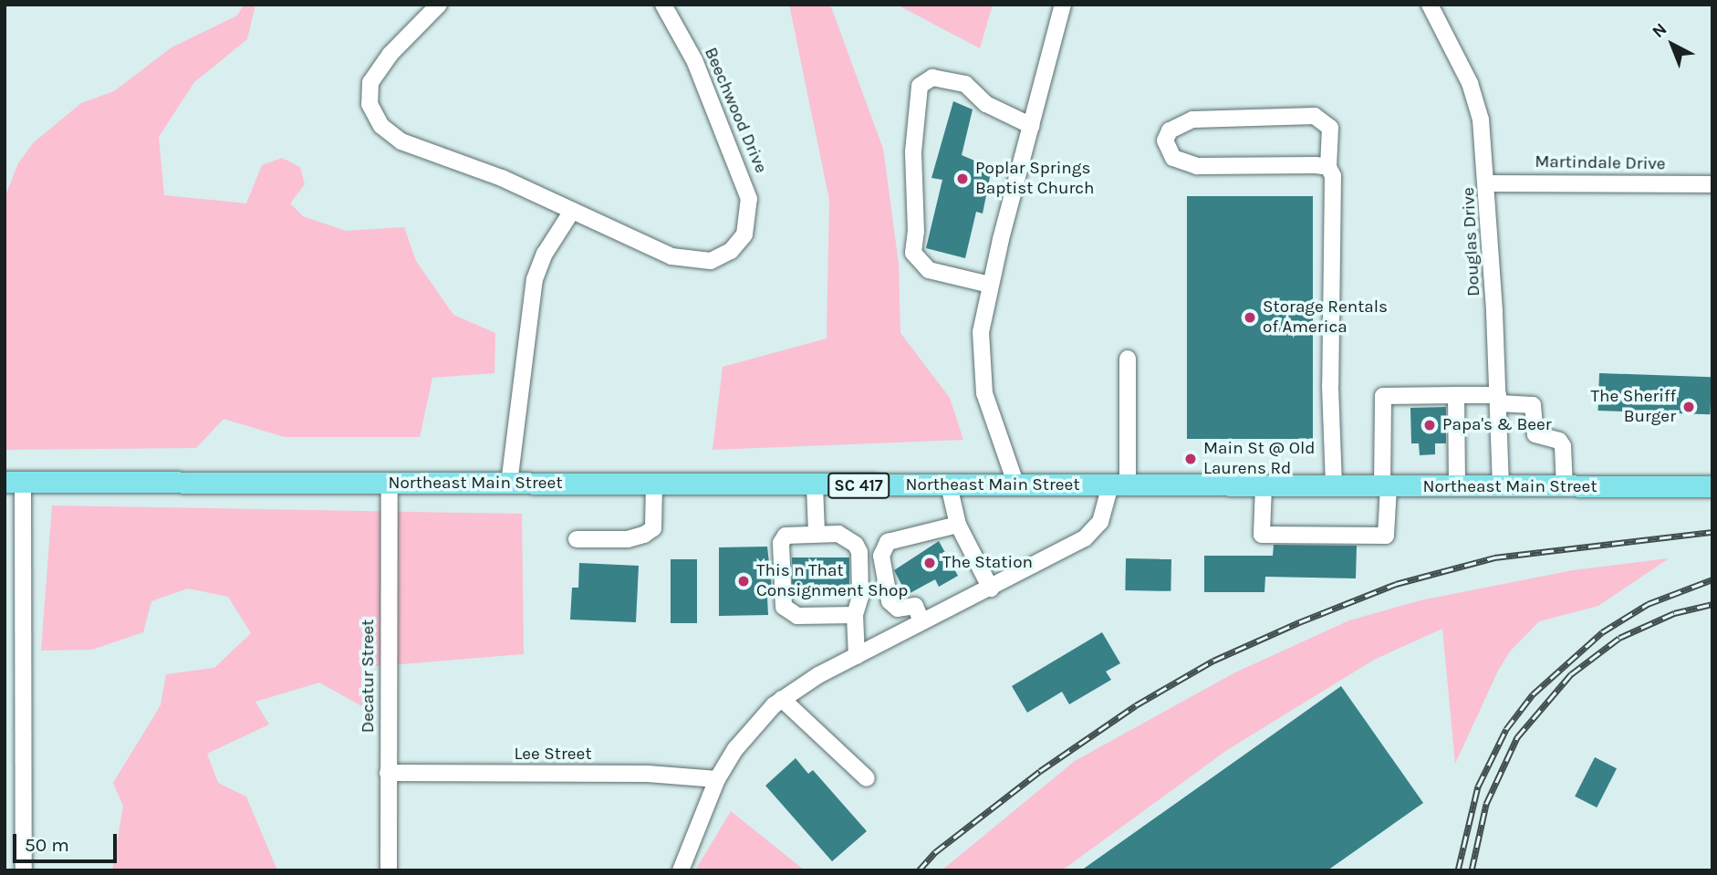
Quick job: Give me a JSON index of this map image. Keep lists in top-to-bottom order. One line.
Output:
{"streets":{"main road":["Northeast Main Street","SC 417"],"street":["Beechwood Drive","Martindale Drive","Douglas Drive","Decatur Street","Lee Street"]},"crossings":[["Martindale Drive","Douglas Drive"],["Douglas Drive","Northeast Main Street"],["Northeast Main Street","Decatur Street"],["Decatur Street","Lee Street"]],"places":["Poplar Springs Baptist Church","Storage Rentals of America","The Sheriff Burger","Papa's & Beer","Main St @ Old Laurens Rd","The Station","This n That Consignment Shop"],"scale_bar":"50 m","north":"top left"}
